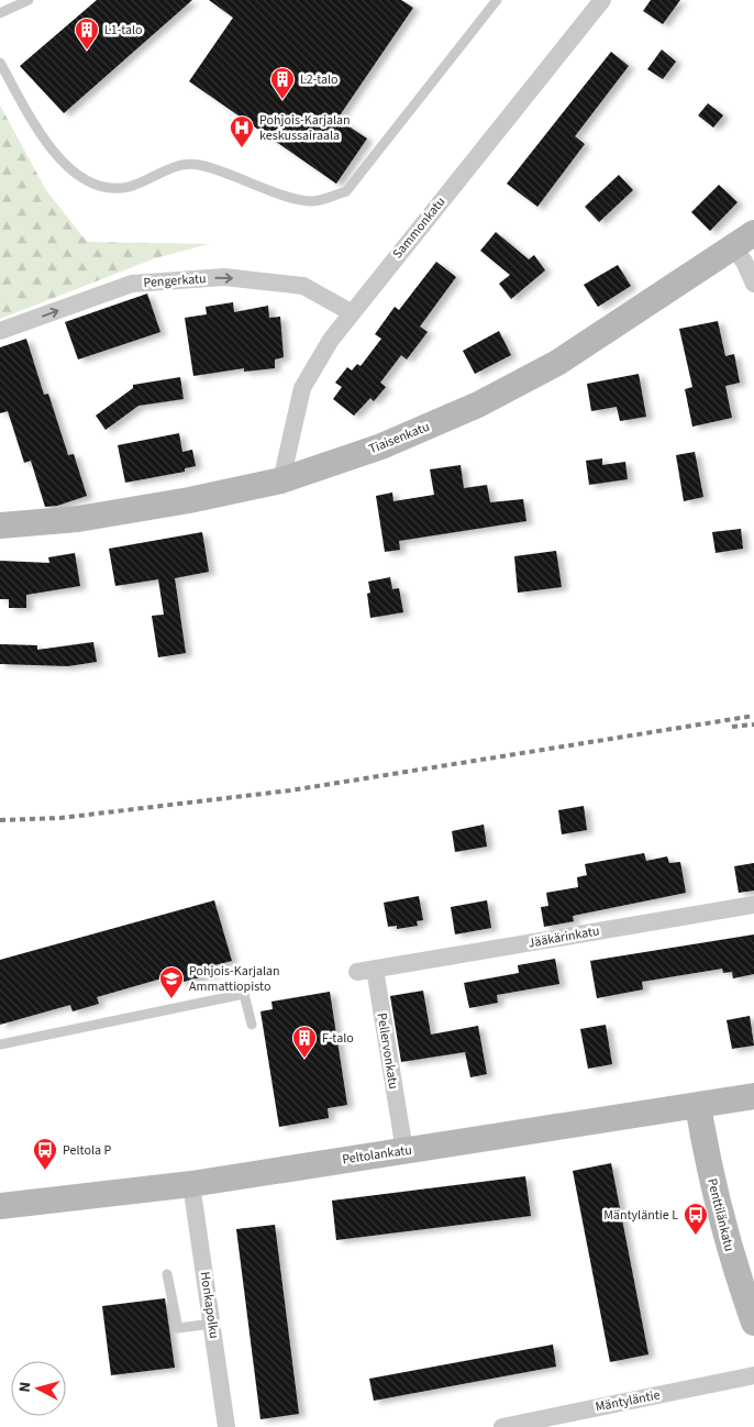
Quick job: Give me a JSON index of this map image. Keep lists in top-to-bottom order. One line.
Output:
{"streets":{"street":["Sammonkatu","Pengerkatu","Tiaisenkatu","Jääkärinkatu","Pellervonkatu","Peltolankatu","Penttilänkatu","Honkapolku","Mäntyläntie"]},"crossings":[["Sammonkatu","Pengerkatu"],["Sammonkatu","Tiaisenkatu"],["Jääkärinkatu","Pellervonkatu"],["Pellervonkatu","Peltolankatu"],["Peltolankatu","Penttilänkatu"],["Peltolankatu","Honkapolku"]],"one_way":["Pengerkatu"],"places":{"building":["L1-talo","L2-talo","F-talo"],"hospital":["Pohjois-Karjalan keskussairaala"],"school or university":["Pohjois-Karjalan Ammattiopisto"],"bus stop":["Peltola P","Mäntyläntie L"]},"north":"left"}
